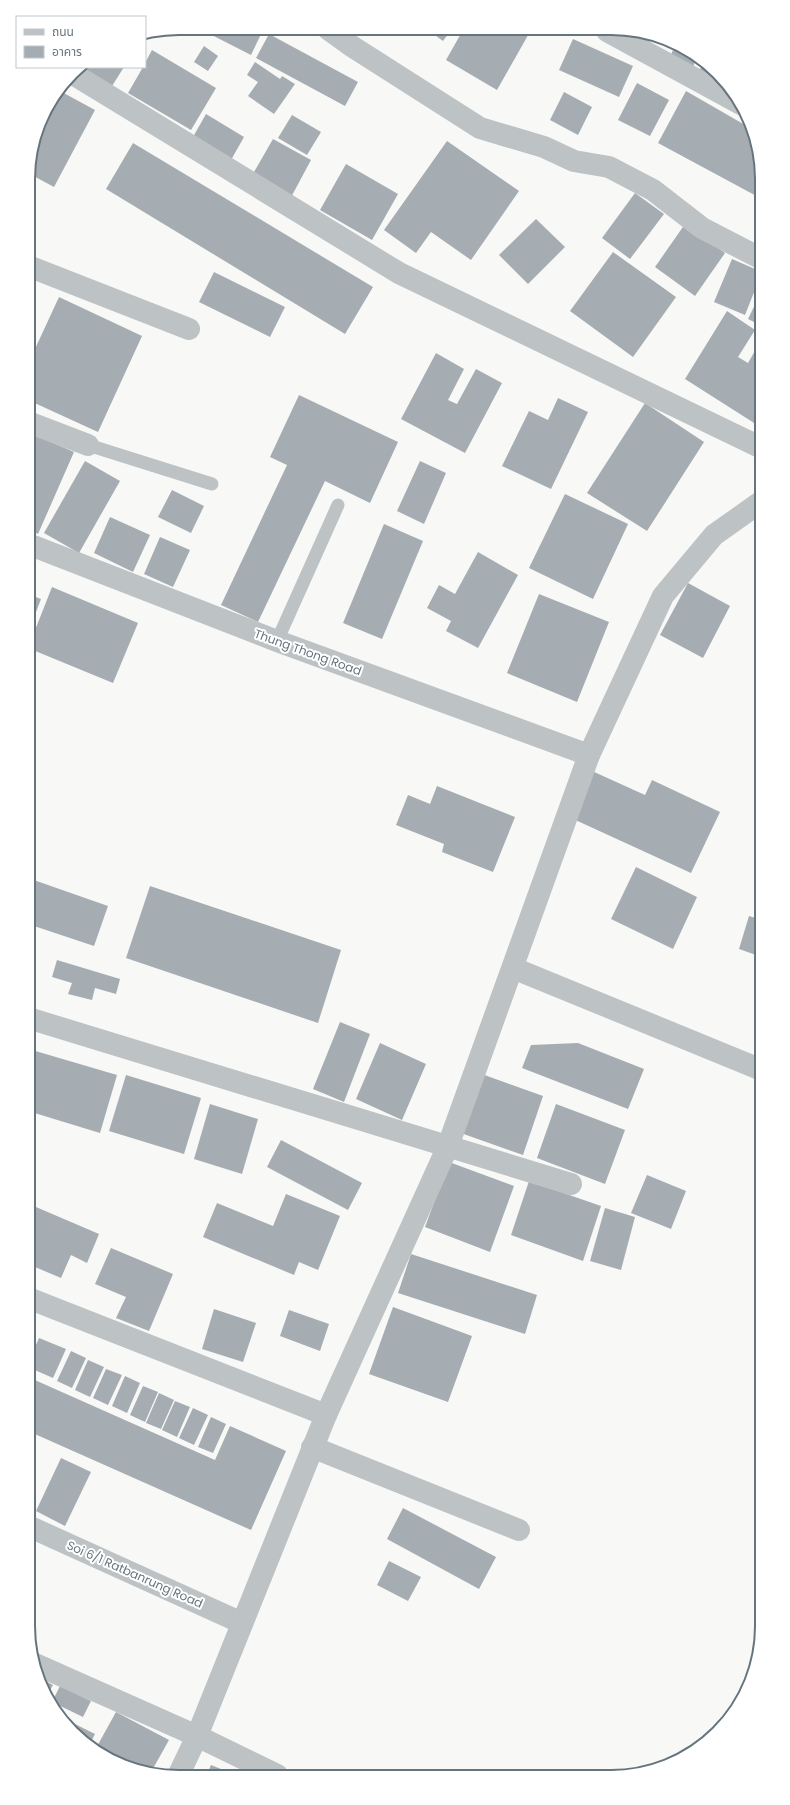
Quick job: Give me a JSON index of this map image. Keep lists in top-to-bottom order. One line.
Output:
{"streets":{"street":["Thung Thong Road","Soi 6/1 Ratbanrung Road"]},"legend":["ถนน","อาคาร"]}
